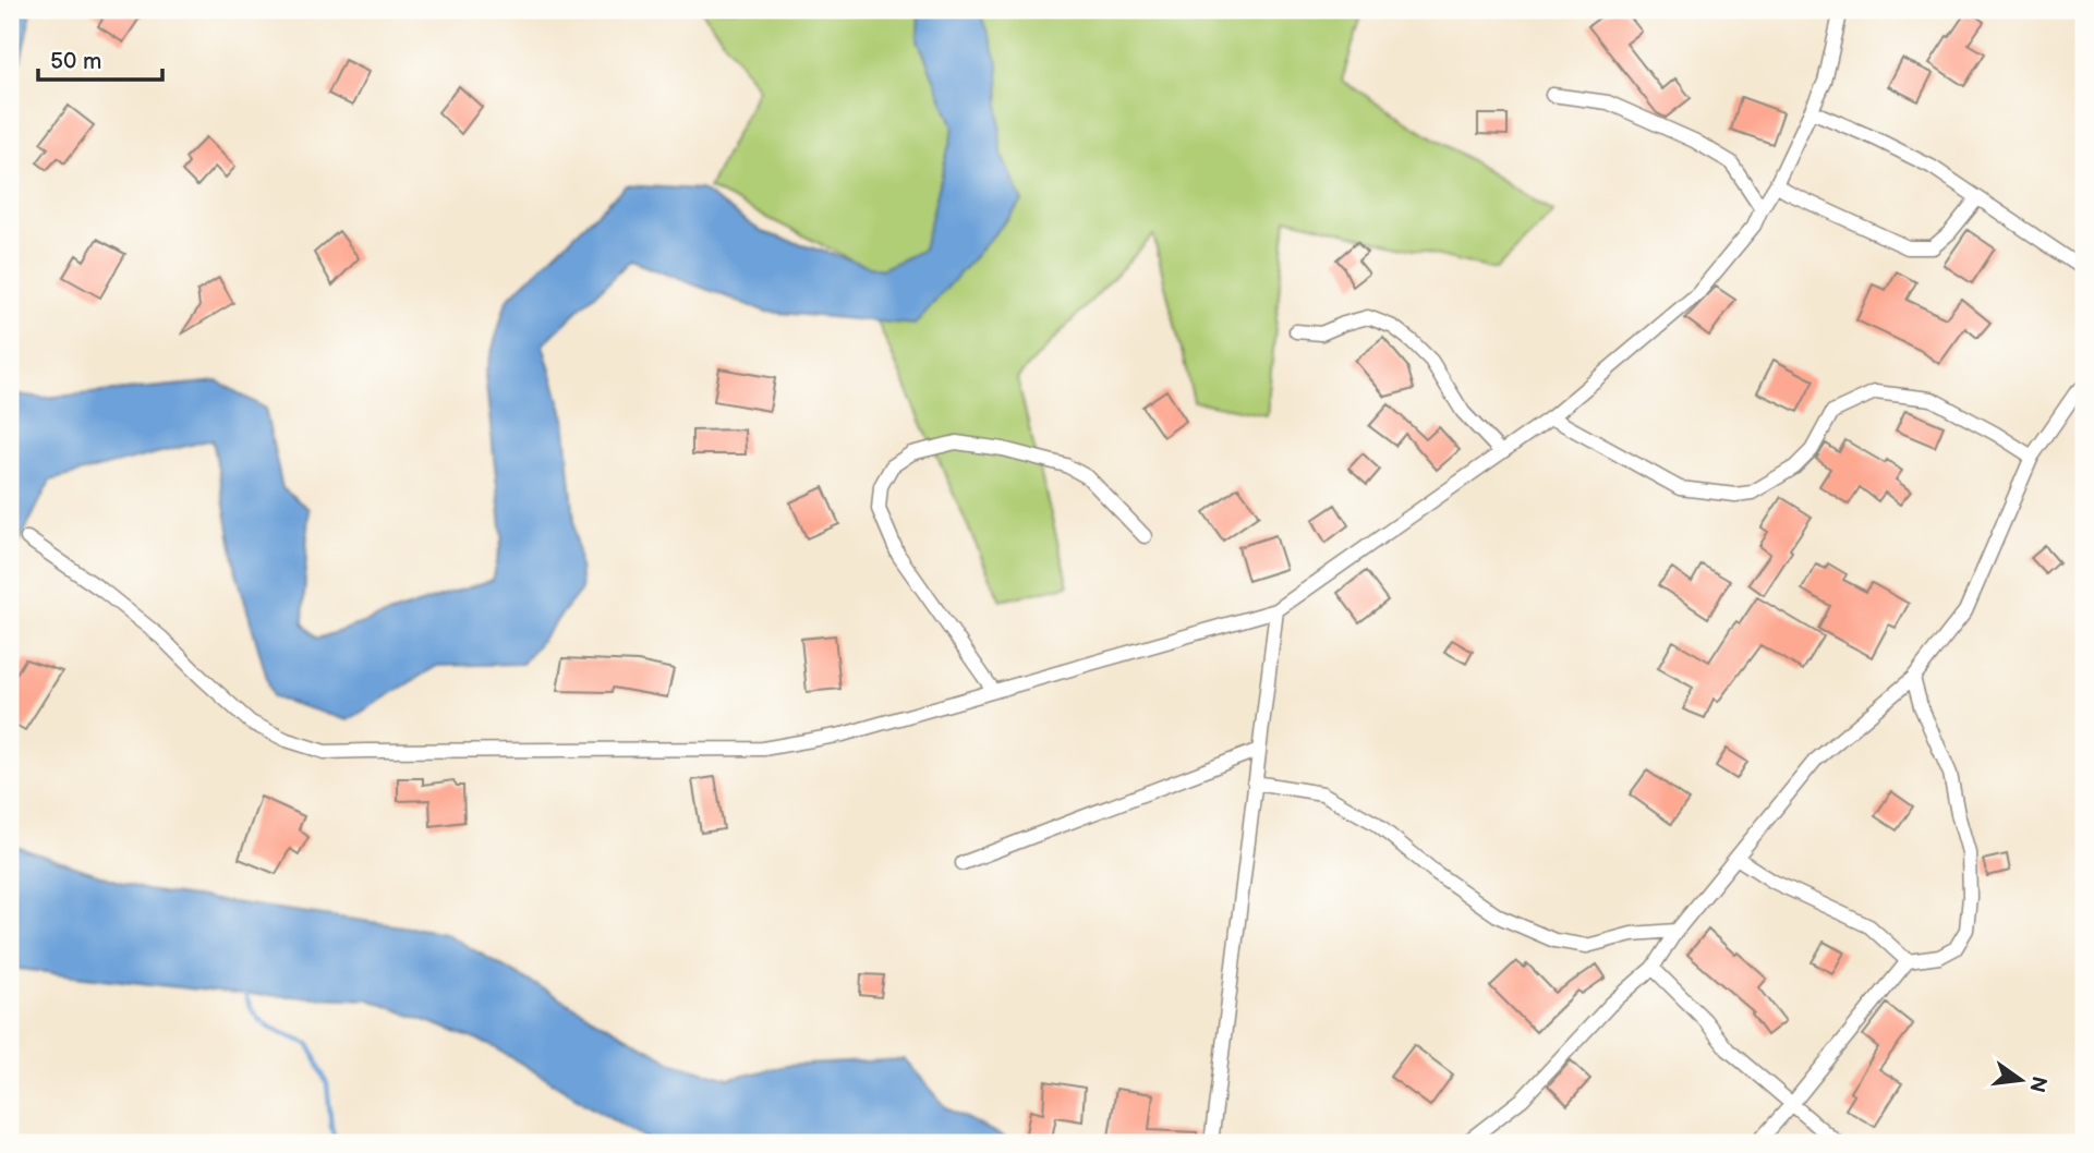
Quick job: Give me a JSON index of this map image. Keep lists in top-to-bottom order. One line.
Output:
{"scale_bar":"50 m","north":"right"}
